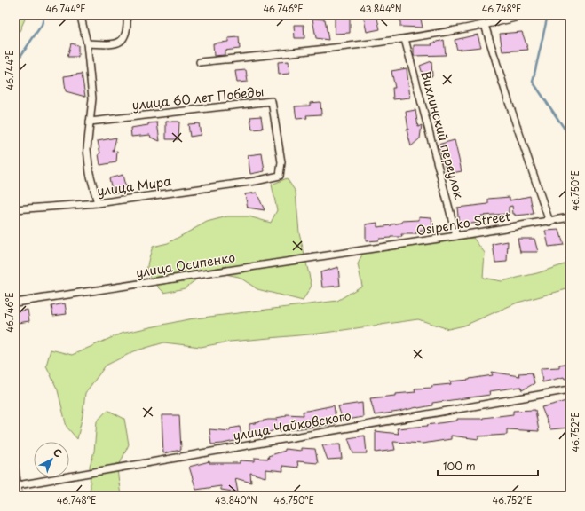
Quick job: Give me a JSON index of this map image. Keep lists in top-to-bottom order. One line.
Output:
{"streets":{"street":["улица 60 лет Победы","Вихлинский переулок","улица Мира","Osipenko Street","улица Чайковского"]},"crossings":[["улица 60 лет Победы","улица Мира"],["Вихлинский переулок","Osipenko Street"]],"scale_bar":"100 m","north":"top right","coordinates":["46.744°E","46.746°E","43.844°N","46.748°E","46.750°E","46.752°E","43.840°N"]}
